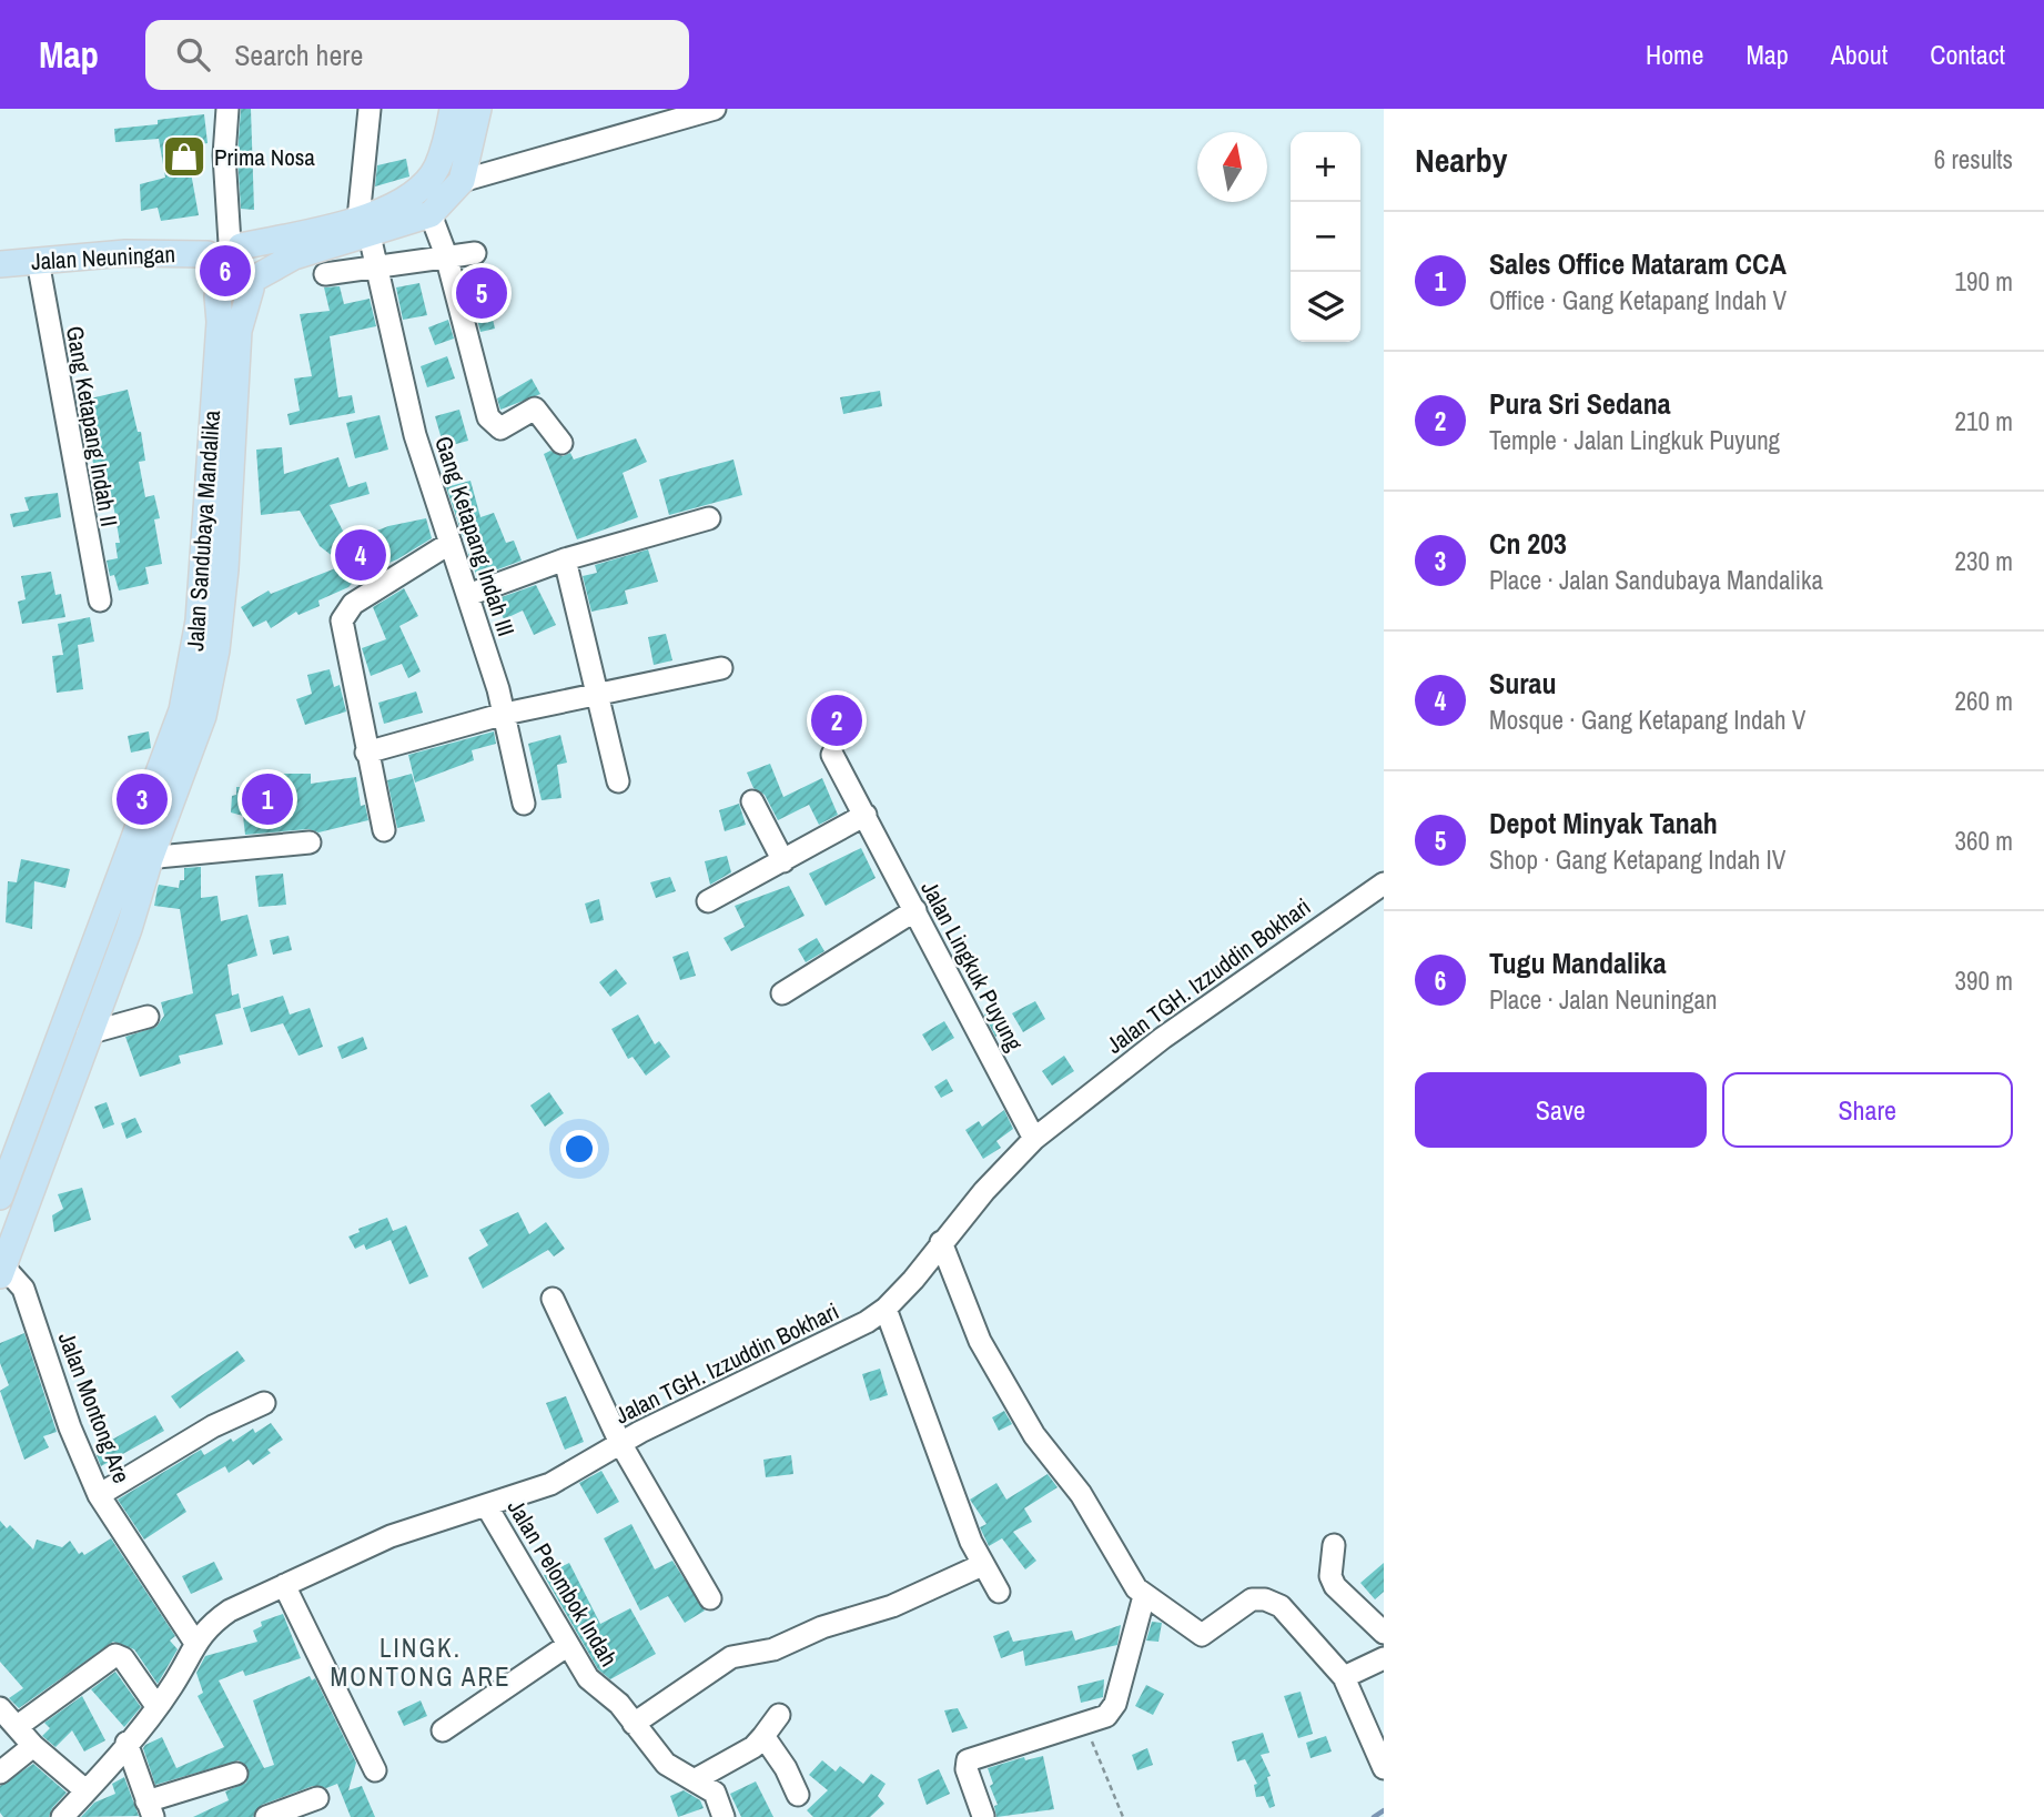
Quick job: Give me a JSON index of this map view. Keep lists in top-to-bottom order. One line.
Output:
{"streets":{"main road":["Jalan Neuningan","Jalan Sandubaya Mandalika"],"street":["Gang Ketapang Indah II","Gang Ketapang Indah III","Jalan Lingkuk Puyung","Jalan TGH. Izzuddin Bokhari","Jalan Montong Are","Jalan Pelombok Indah"]},"crossings":[["Jalan Neuningan","Gang Ketapang Indah II"],["Jalan Neuningan","Jalan Sandubaya Mandalika"],["Jalan Lingkuk Puyung","Jalan TGH. Izzuddin Bokhari"],["Jalan TGH. Izzuddin Bokhari","Jalan Montong Are"],["Jalan TGH. Izzuddin Bokhari","Jalan Pelombok Indah"]],"districts":["LINGK. MONTONG ARE"],"places":{"shop":["Prima Nosa"]},"north":"top","page":{"header":"Map","search":"Search here","nav":["Home","Map","About","Contact"],"heading":["Nearby","6 results"],"map_buttons":["+","−"],"list":[{"mark":"1","name":"Sales Office Mataram CCA","note":"Office · Gang Ketapang Indah V","value":"190 m"},{"mark":"2","name":"Pura Sri Sedana","note":"Temple · Jalan Lingkuk Puyung","value":"210 m"},{"mark":"3","name":"Cn 203","note":"Place · Jalan Sandubaya Mandalika","value":"230 m"},{"mark":"4","name":"Surau","note":"Mosque · Gang Ketapang Indah V","value":"260 m"},{"mark":"5","name":"Depot Minyak Tanah","note":"Shop · Gang Ketapang Indah IV","value":"360 m"},{"mark":"6","name":"Tugu Mandalika","note":"Place · Jalan Neuningan","value":"390 m"}],"pins":["6","5","4","2","1","3"],"buttons":["Save","Share"]}}
